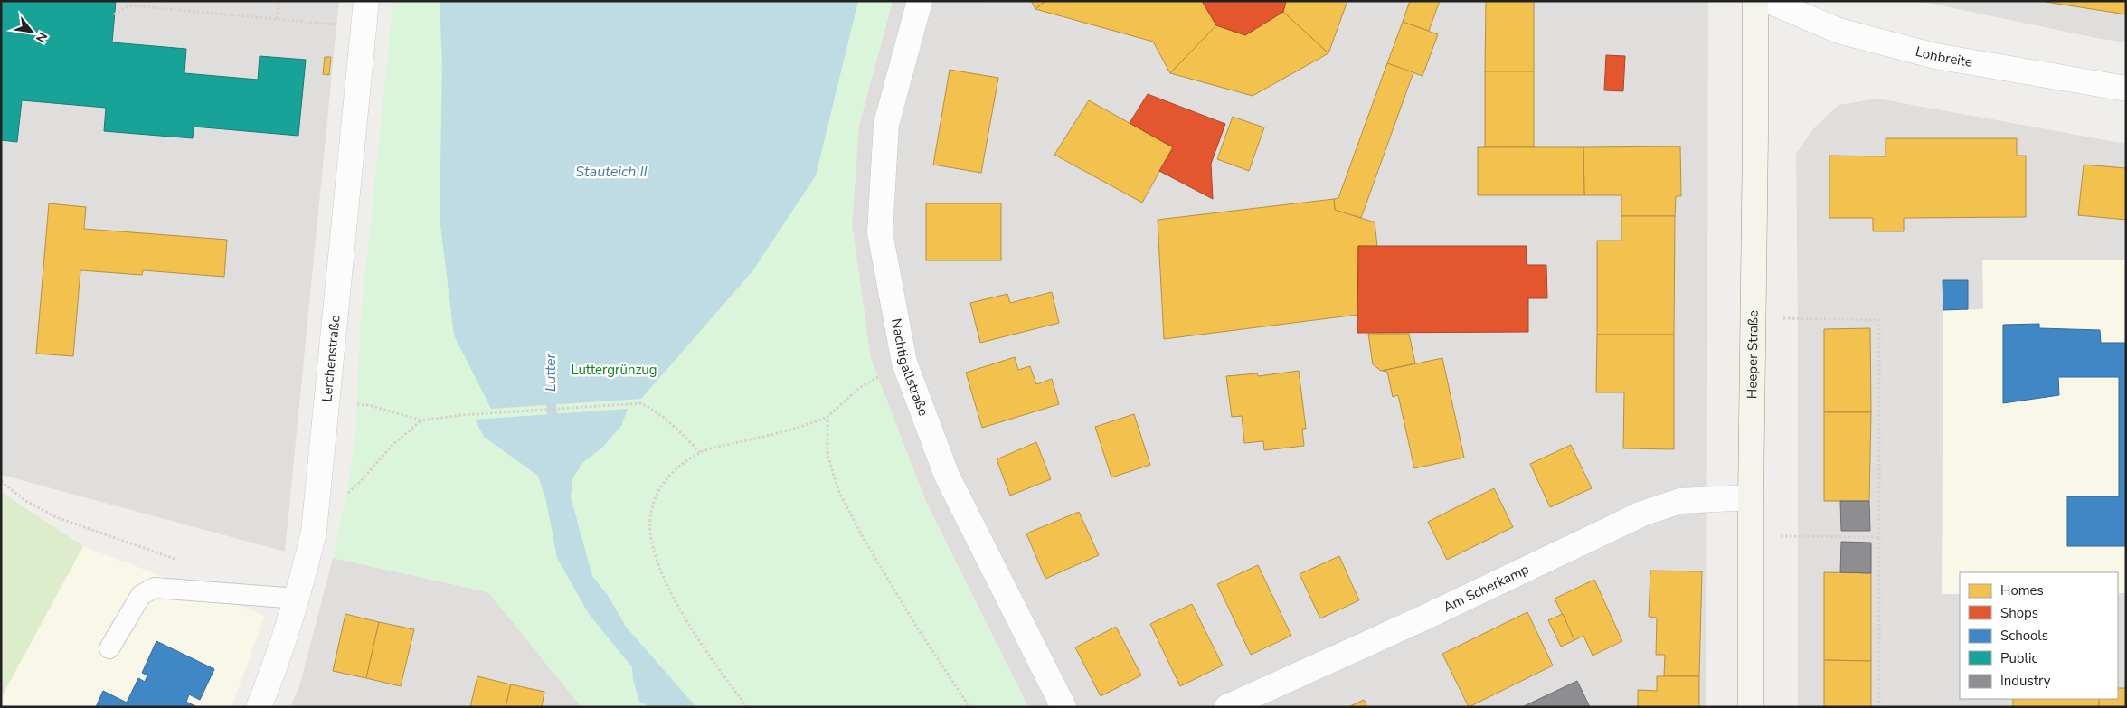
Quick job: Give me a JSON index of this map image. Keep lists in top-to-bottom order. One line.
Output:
{"streets":{"main road":["Heeper Straße"],"street":["Lohbreite","Lerchenstraße","Nachtigallstraße","Am Scherkamp"]},"crossings":[["Heeper Straße","Am Scherkamp"]],"water":["Stauteich II","Lutter"],"parks":["Luttergrünzug"],"legend":["Homes","Shops","Schools","Public","Industry"],"north":"bottom right"}
